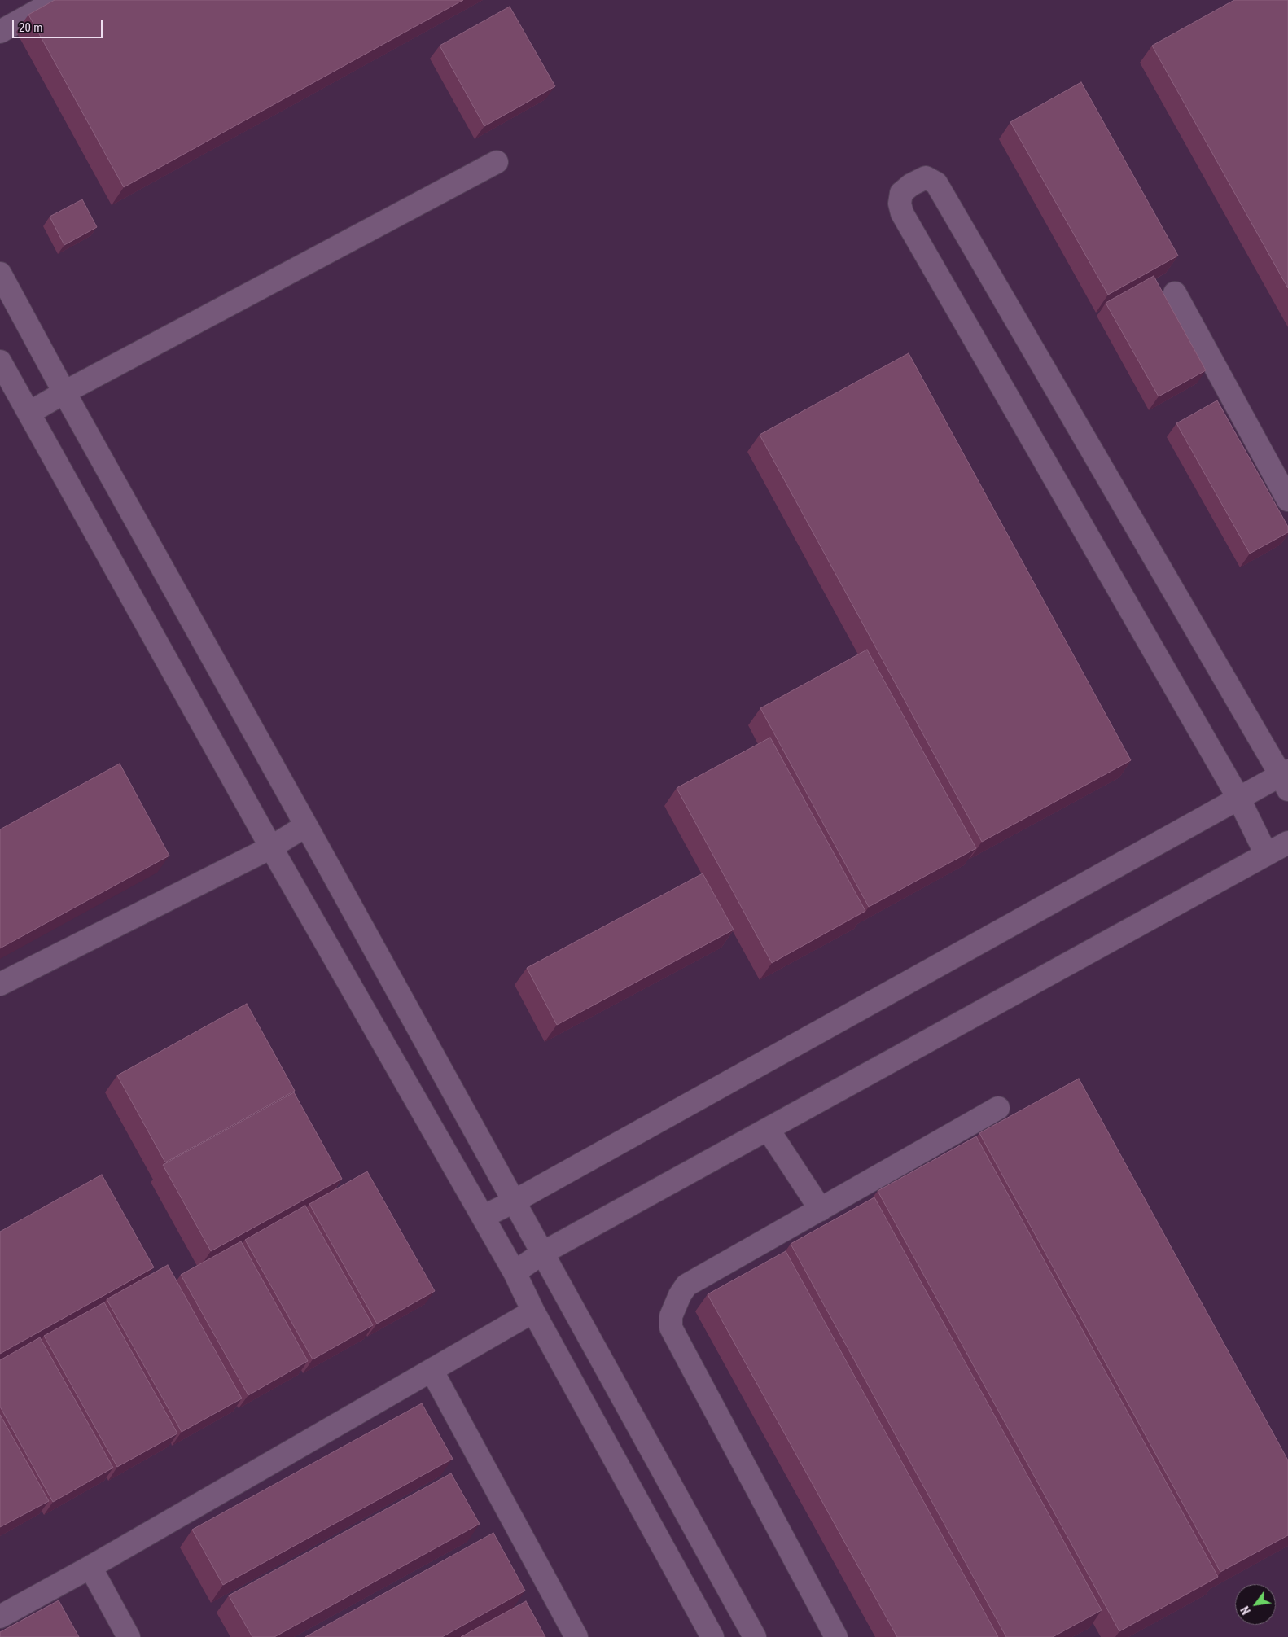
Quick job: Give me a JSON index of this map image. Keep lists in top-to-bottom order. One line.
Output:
{"scale_bar":"20 m","north":"bottom left"}
